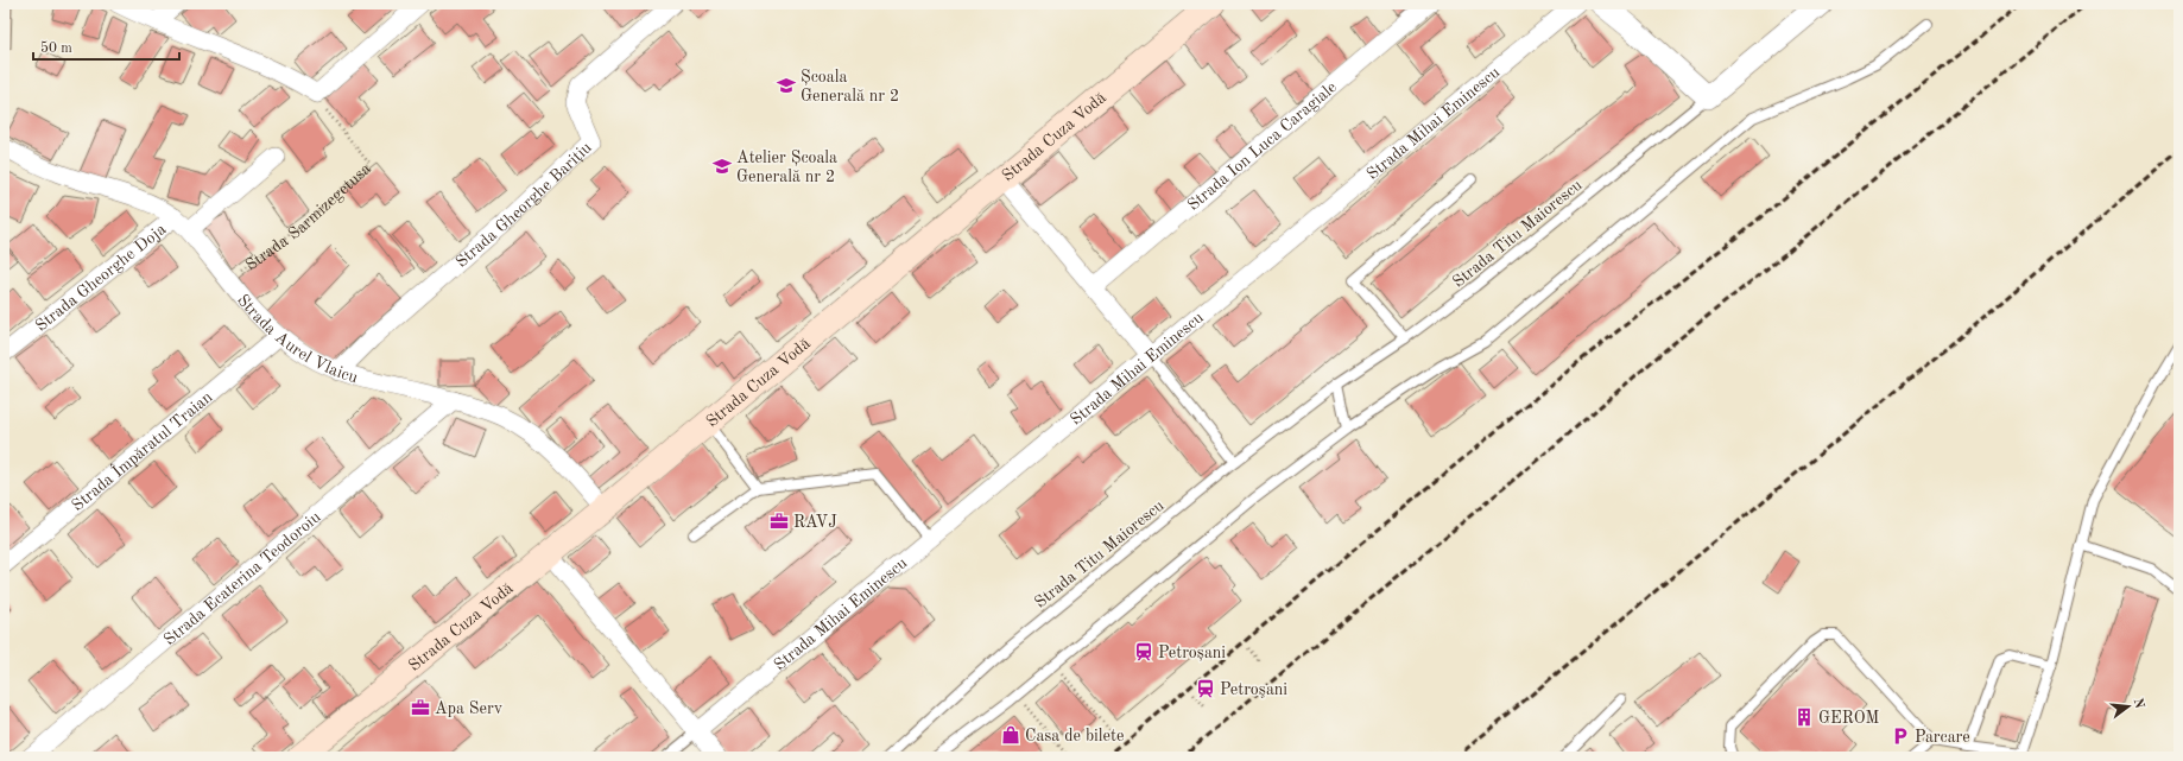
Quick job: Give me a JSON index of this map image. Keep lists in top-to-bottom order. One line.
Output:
{"streets":{"main road":["Strada Cuza Vodă"],"street":["Strada Mihai Eminescu","Strada Ion Luca Caragiale","Strada Gheorghe Barițiu","Strada Gheorghe Doja","Strada Aurel Vlaicu","Strada Împăratul Traian","Strada Ecaterina Teodoroiu"],"lane":["Strada Titu Maiorescu"],"path":["Strada Sarmizegetusa"]},"crossings":[["Strada Cuza Vodă","Strada Aurel Vlaicu"],["Strada Gheorghe Barițiu","Strada Aurel Vlaicu"],["Strada Sarmizegetusa","Strada Aurel Vlaicu"],["Strada Gheorghe Doja","Strada Aurel Vlaicu"],["Strada Aurel Vlaicu","Strada Împăratul Traian"],["Strada Aurel Vlaicu","Strada Ecaterina Teodoroiu"]],"places":{"school or university":["Școala Generală nr 2","Atelier Școala Generală nr 2"],"office":["RAVJ","Apa Serv"],"station":["Petroșani","Petroşani"],"building":["GEROM"],"shop":["Casa de bilete"],"parking":["Parcare"]},"scale_bar":"50 m","north":"right"}
